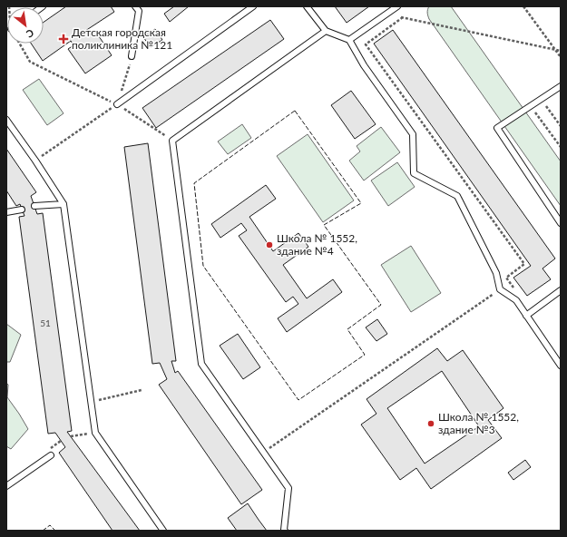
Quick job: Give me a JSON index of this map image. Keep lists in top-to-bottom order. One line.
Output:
{"places":{"health":["Детская городская поликлиника №121"],"other":["Школа № 1552, здание №4","Школа № 1552, здание №3"]},"house_numbers":["51"],"north":"bottom right"}
